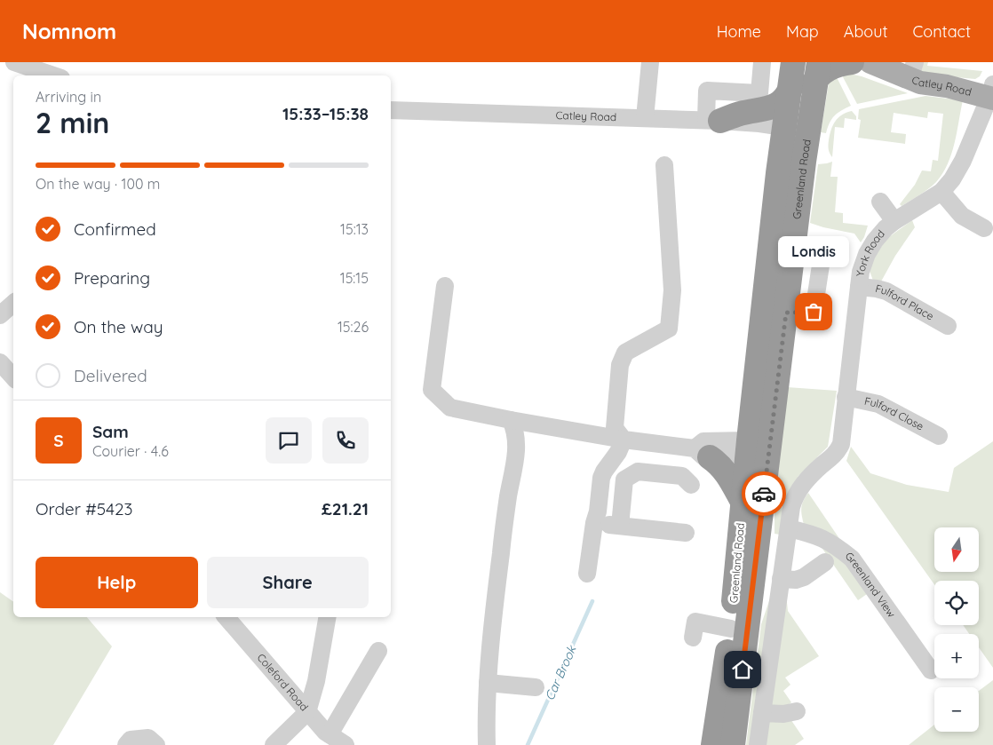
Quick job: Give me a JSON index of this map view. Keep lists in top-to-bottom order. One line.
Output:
{"streets":{"highway":["Greenland Road"],"main road":["Catley Road"],"street":["York Road","Fulford Place","Fulford Close","Greenland View","Coleford Road"]},"crossings":[["Catley Road","Greenland Road"],["Catley Road","York Road"],["York Road","Fulford Place"],["York Road","Fulford Close"],["York Road","Greenland View"]],"water":["Car Brook"],"places":["Londis"],"north":"bottom","page":{"header":"Nomnom","nav":["Home","Map","About","Contact"],"heading":["2 min","Arriving in","15:33–15:38"],"panel":["Sam","Courier · 4.6","Order #5423","£21.21"],"bar":"On the way · 100 m","list":[["Confirmed","15:13"],["Preparing","15:15"],["On the way","15:26"],"Delivered"],"bubble":"Londis","round":"S","map_buttons":["+","−"],"buttons":["Help","Share"]}}
